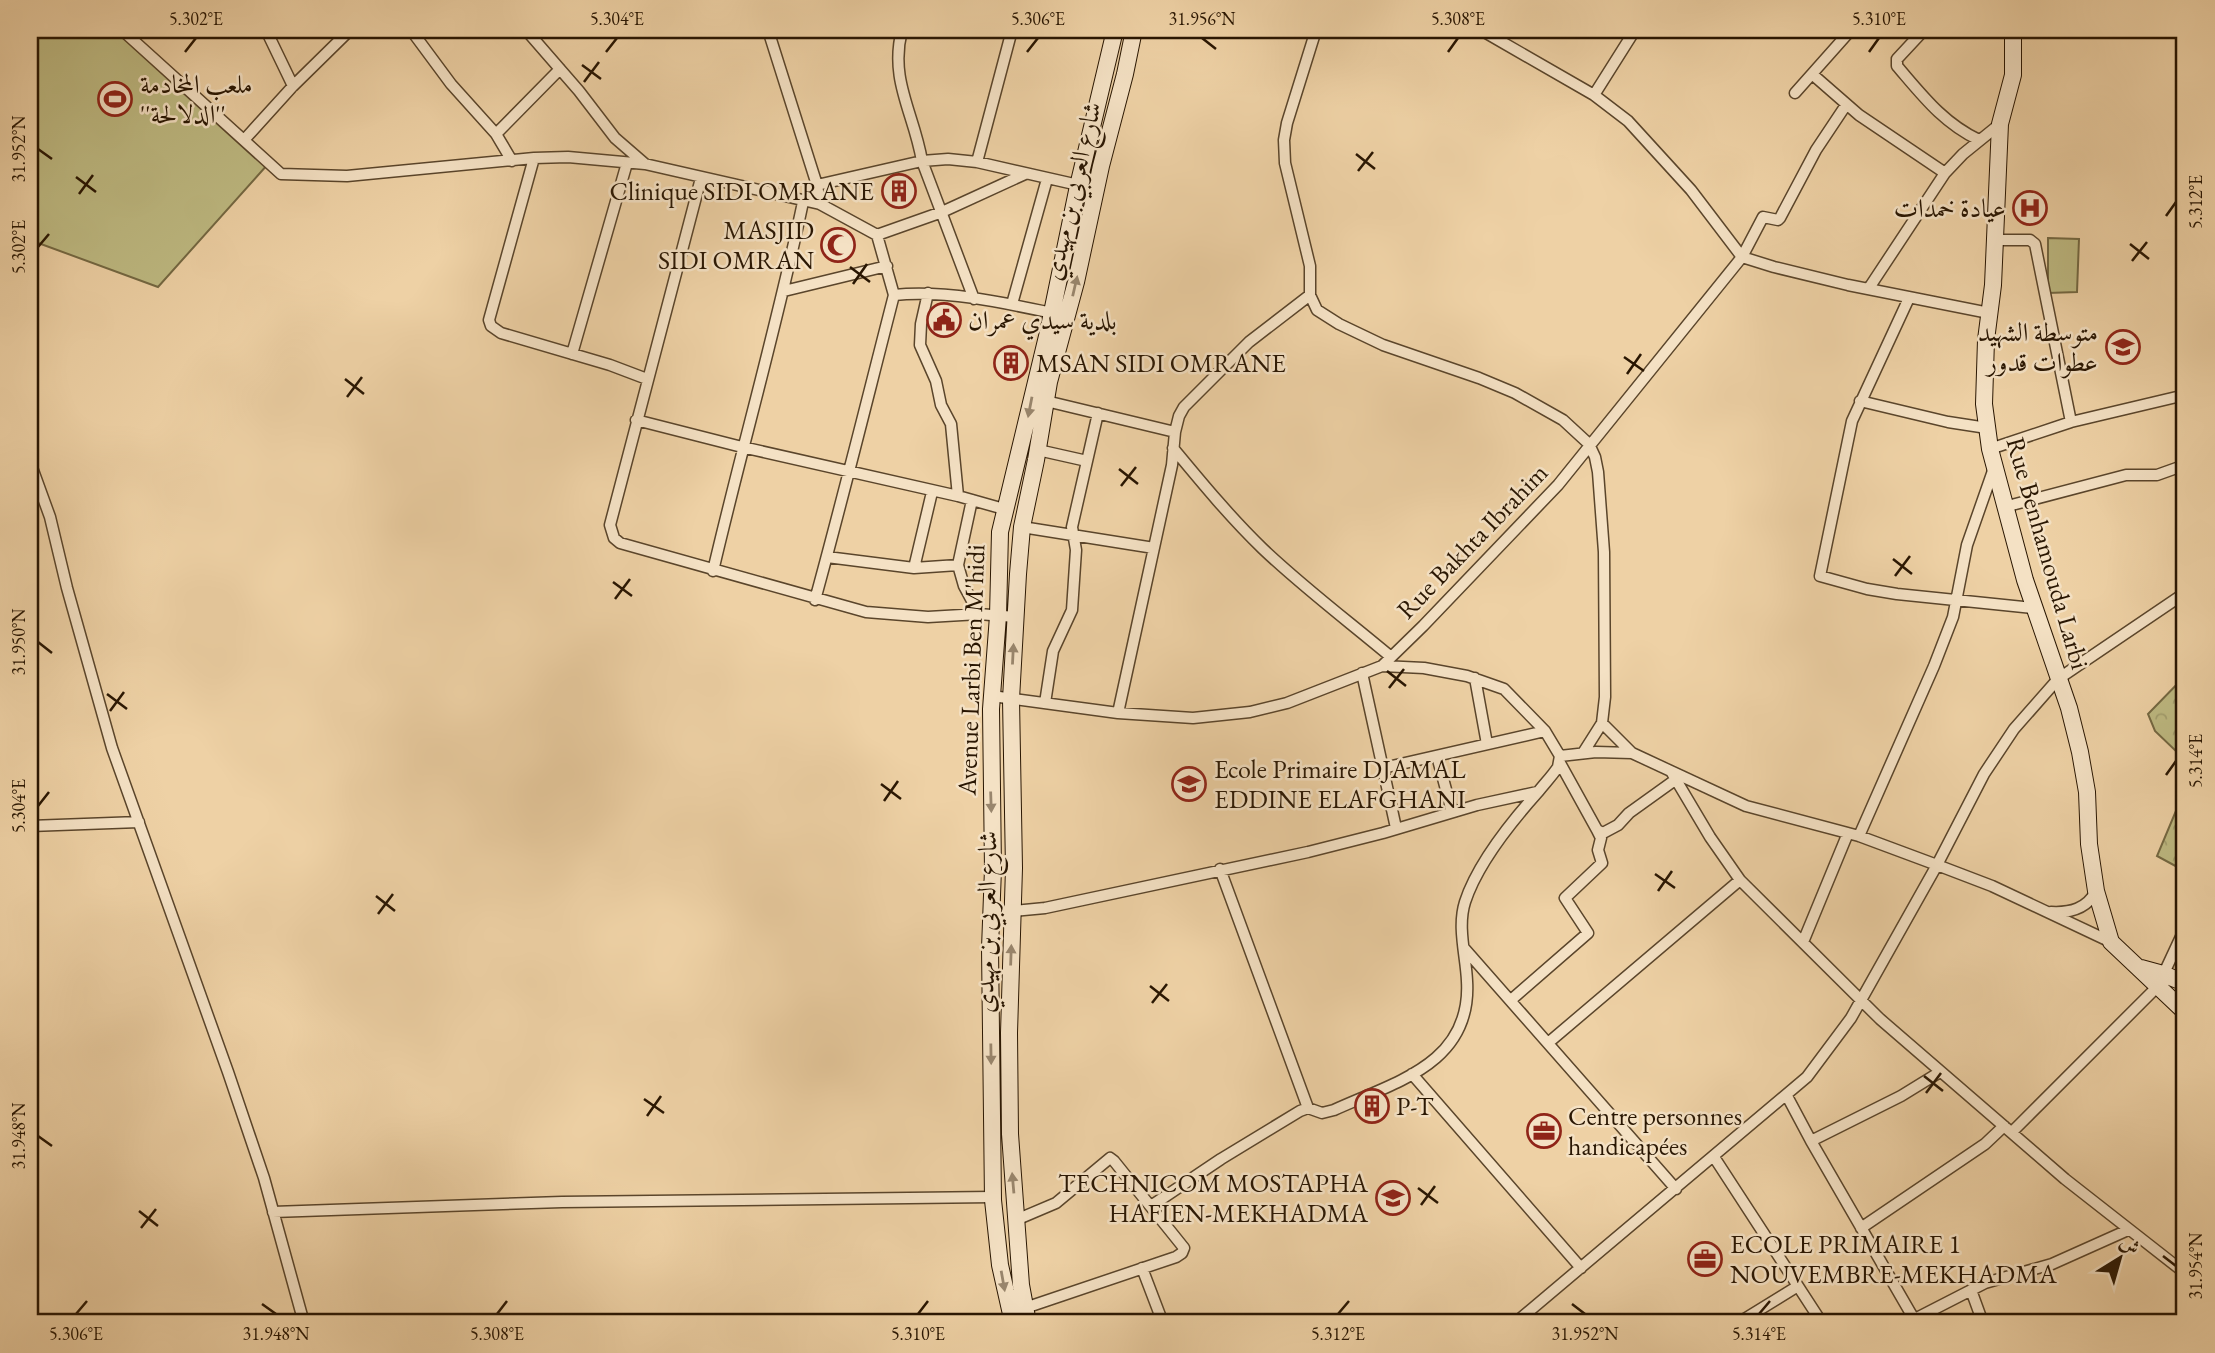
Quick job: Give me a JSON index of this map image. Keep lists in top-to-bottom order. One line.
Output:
{"streets":{"main road":["شارع العربي بن مهيدي","Rue Benhamouda Larbi","Avenue Larbi Ben M'hidi"],"street":["Rue Bakhta Ibrahim"]},"one_way":["شارع العربي بن مهيدي","Avenue Larbi Ben M'hidi"],"places":{"sports":["ملعب المخادمة ''الدلالحة''"],"building":["Clinique SIDI OMRANE","MSAN SIDI OMRANE","P-T"],"hospital":["عيادة خمدات"],"mosque":["MASJID SIDI OMRAN"],"public building":["بلدية سيدي عمران"],"school or university":["متوسطة الشهيد عطوات قدور","Ecole Primaire DJAMAL EDDINE ELAFGHANI","TECHNICOM MOSTAPHA HAFIEN-MEKHADMA"],"office":["Centre personnes handicapées","ECOLE PRIMAIRE 1 NOUVEMBRE-MEKHADMA"]},"north":"top right","coordinates":["5.302°E","5.304°E","5.306°E","31.956°N","5.308°E","5.310°E","31.952°N","5.312°E","31.950°N","5.314°E","31.948°N","31.954°N"]}
